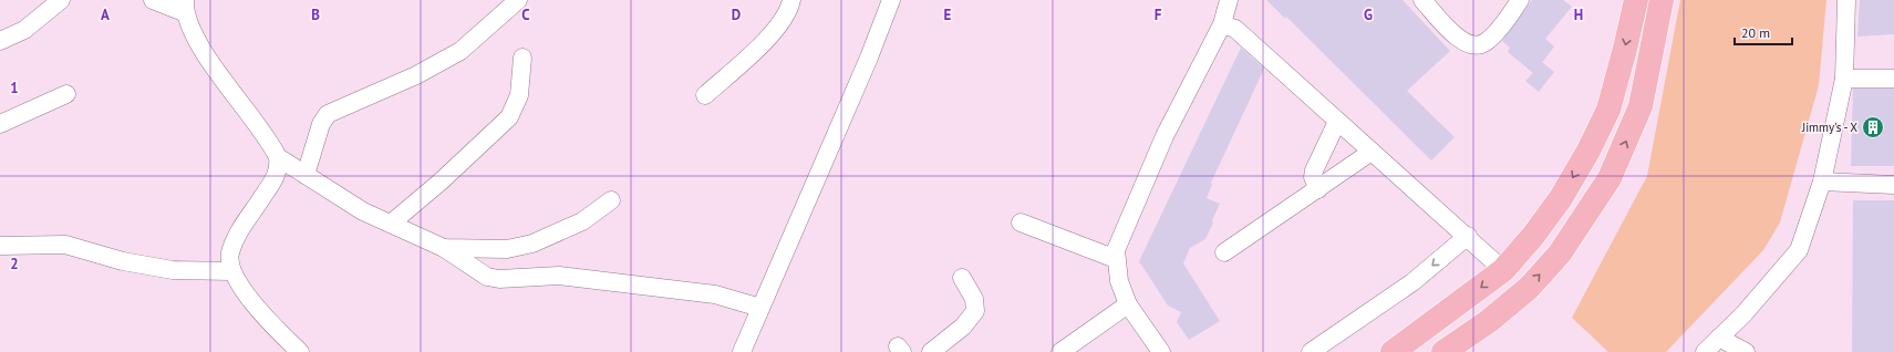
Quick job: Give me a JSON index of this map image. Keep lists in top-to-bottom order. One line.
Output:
{"places":{"building":["Jimmy's - X"]},"scale_bar":"20 m","grid":{"columns":["A","B","C","D","E","F","G","H"],"rows":["1","2"]}}
